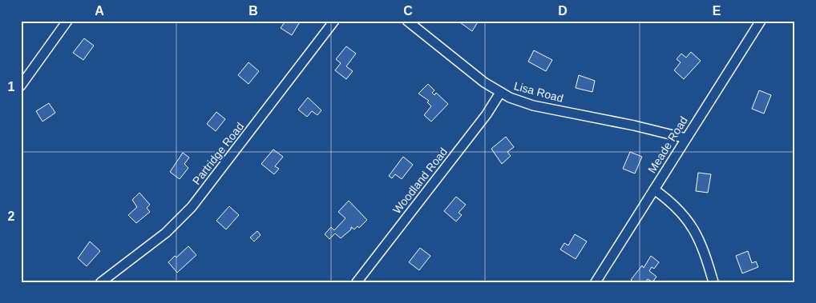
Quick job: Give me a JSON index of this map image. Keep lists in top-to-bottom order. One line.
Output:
{"streets":{"street":["Lisa Road","Meade Road","Partridge Road","Woodland Road"]},"crossings":[["Lisa Road","Meade Road"],["Lisa Road","Woodland Road"]],"grid":{"columns":["A","B","C","D","E"],"rows":["1","2"]}}
